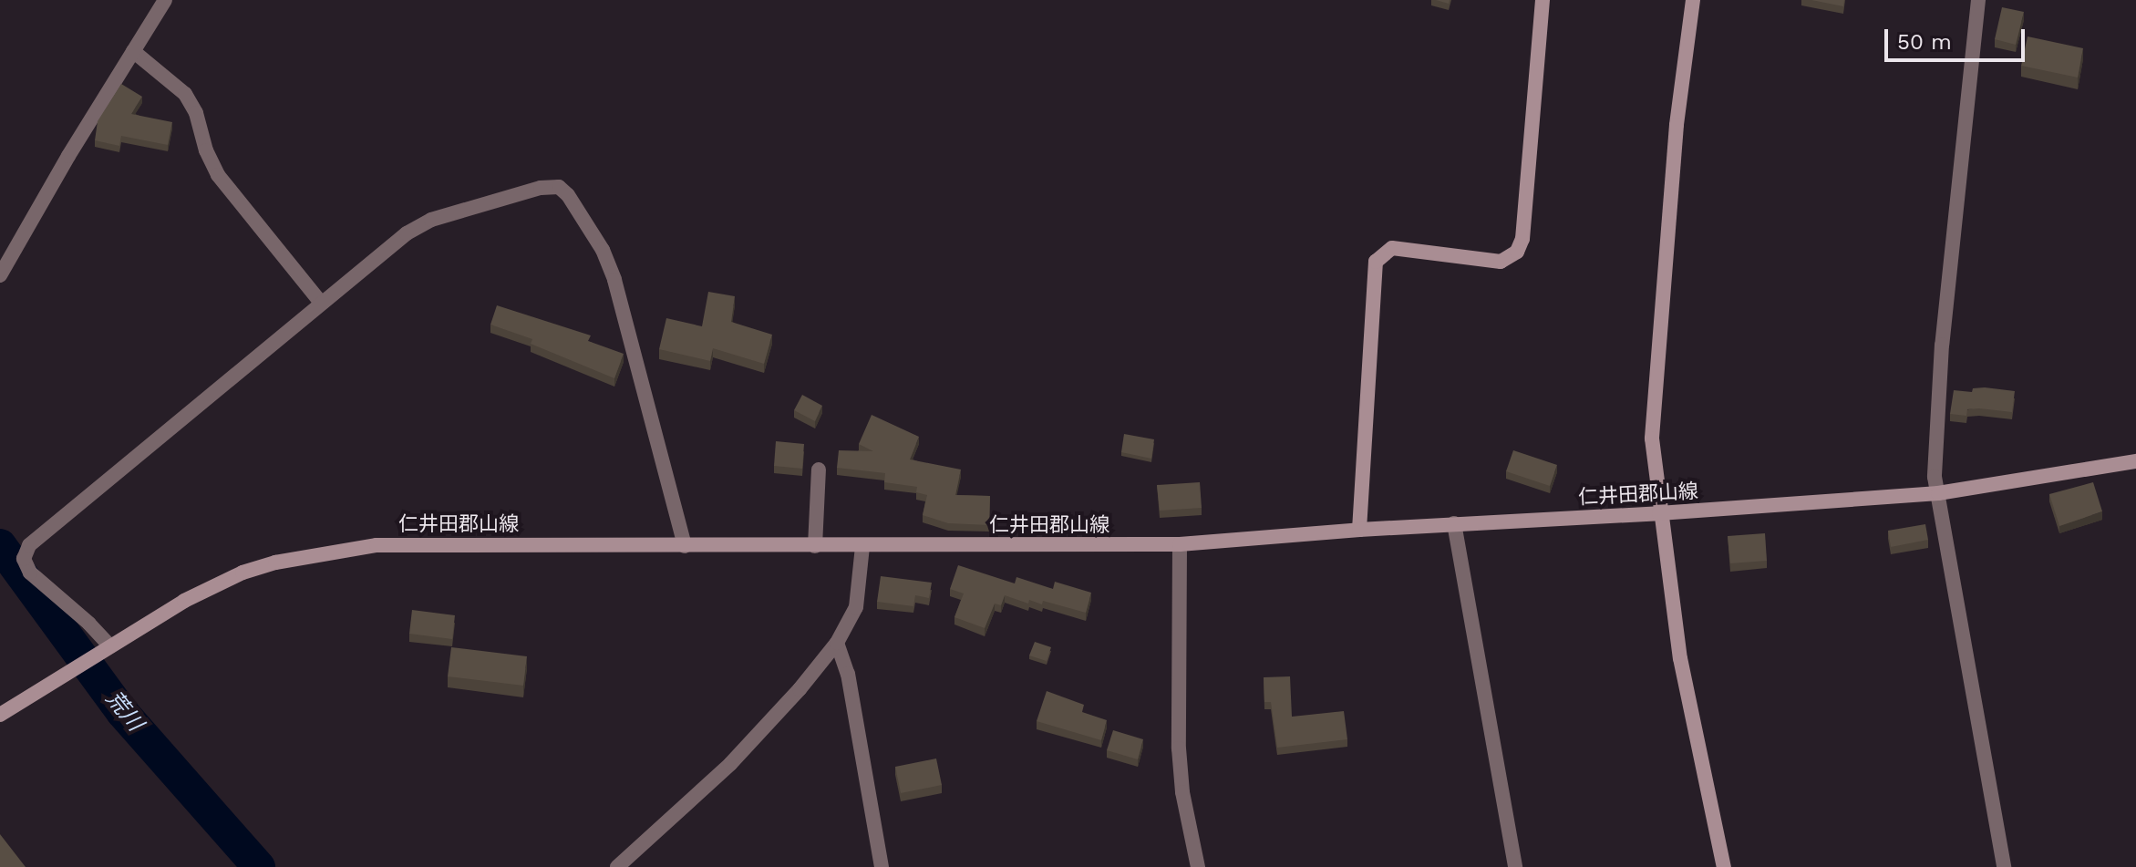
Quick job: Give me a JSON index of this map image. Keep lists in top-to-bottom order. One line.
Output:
{"streets":{"main road":["仁井田郡山線"]},"water":["荒川"],"scale_bar":"50 m"}
